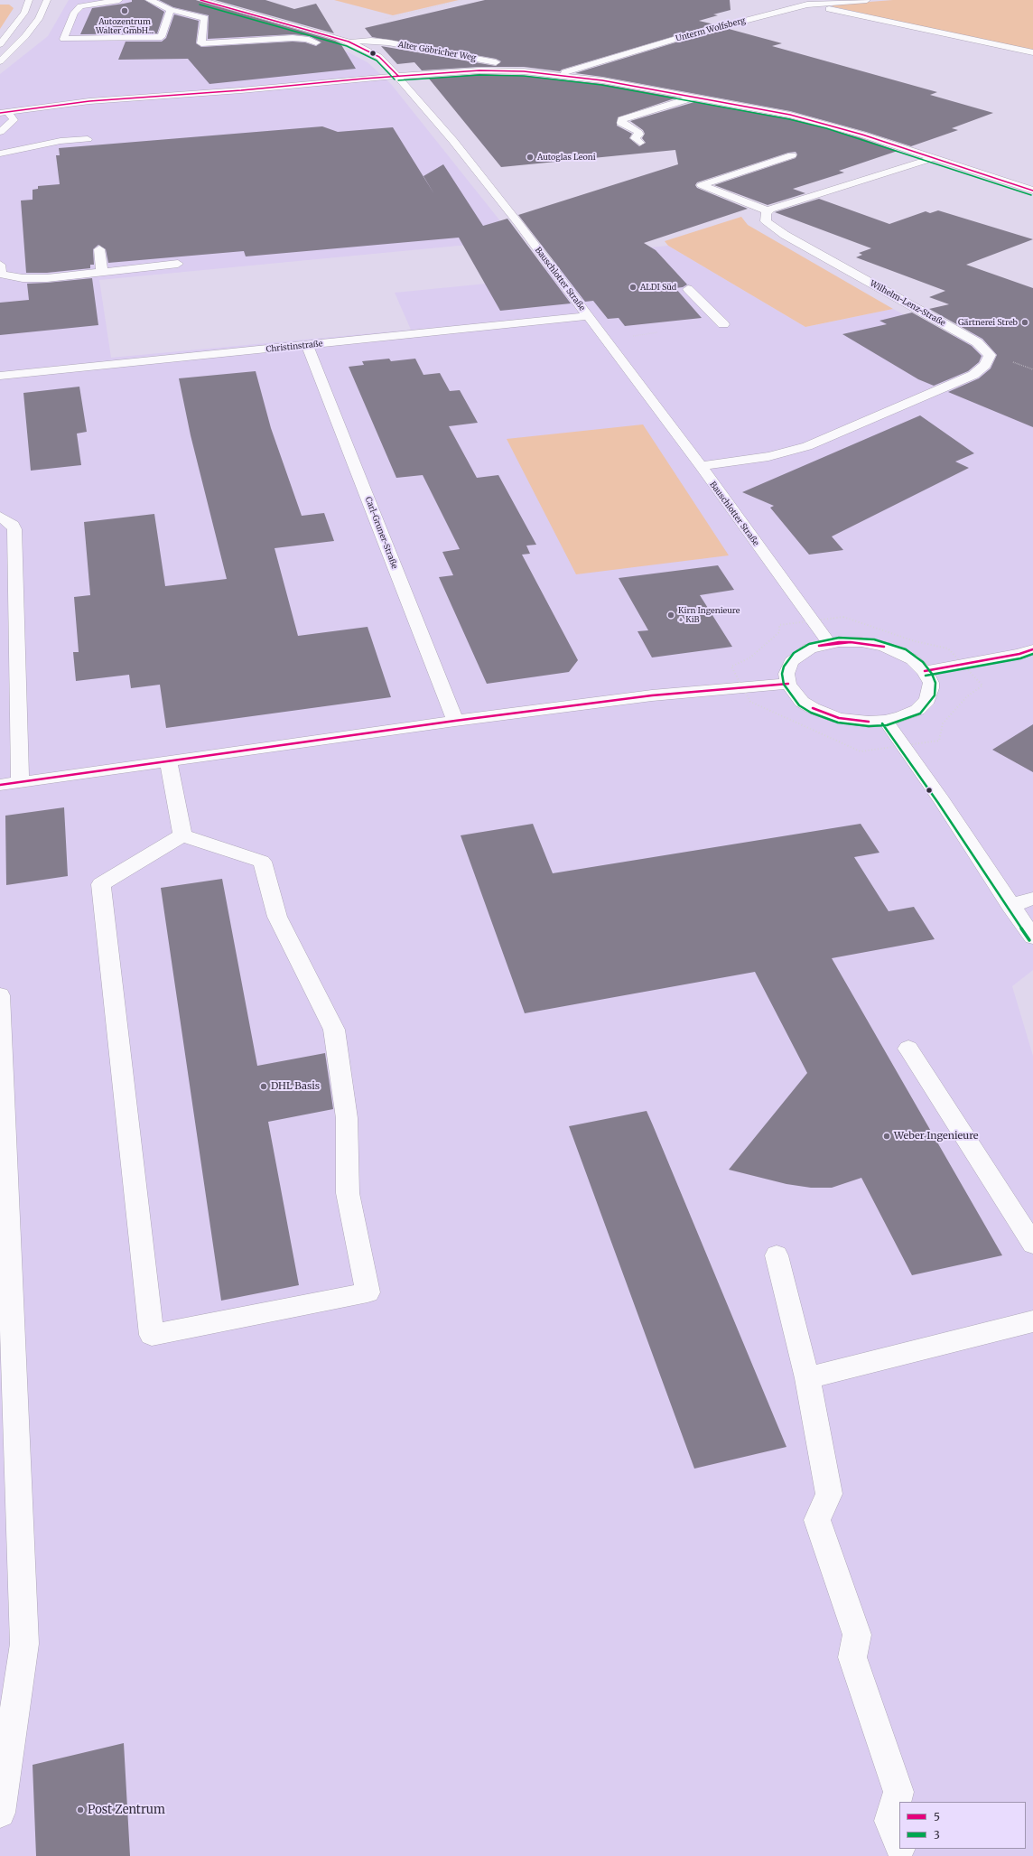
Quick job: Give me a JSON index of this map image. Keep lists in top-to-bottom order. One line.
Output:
{"streets":{"street":["Unterm Wolfsberg","Alter Göbricher Weg","Bauschlotter Straße","Wilhelm-Lenz-Straße","Christinstraße","Carl-Gruner-Straße"]},"crossings":[["Unterm Wolfsberg","Alter Göbricher Weg"],["Alter Göbricher Weg","Bauschlotter Straße"],["Bauschlotter Straße","Wilhelm-Lenz-Straße"],["Bauschlotter Straße","Christinstraße"],["Christinstraße","Carl-Gruner-Straße"]],"places":["Autozentrum Walter GmbH...","Autoglas Leoni","ALDI Süd","Gärtnerei Streb","Kirn Ingenieure + KiB","DHL Basis","Weber Ingenieure","Post Zentrum"],"lines":["transit line 5","transit line 3"],"legend":["5","3"]}
